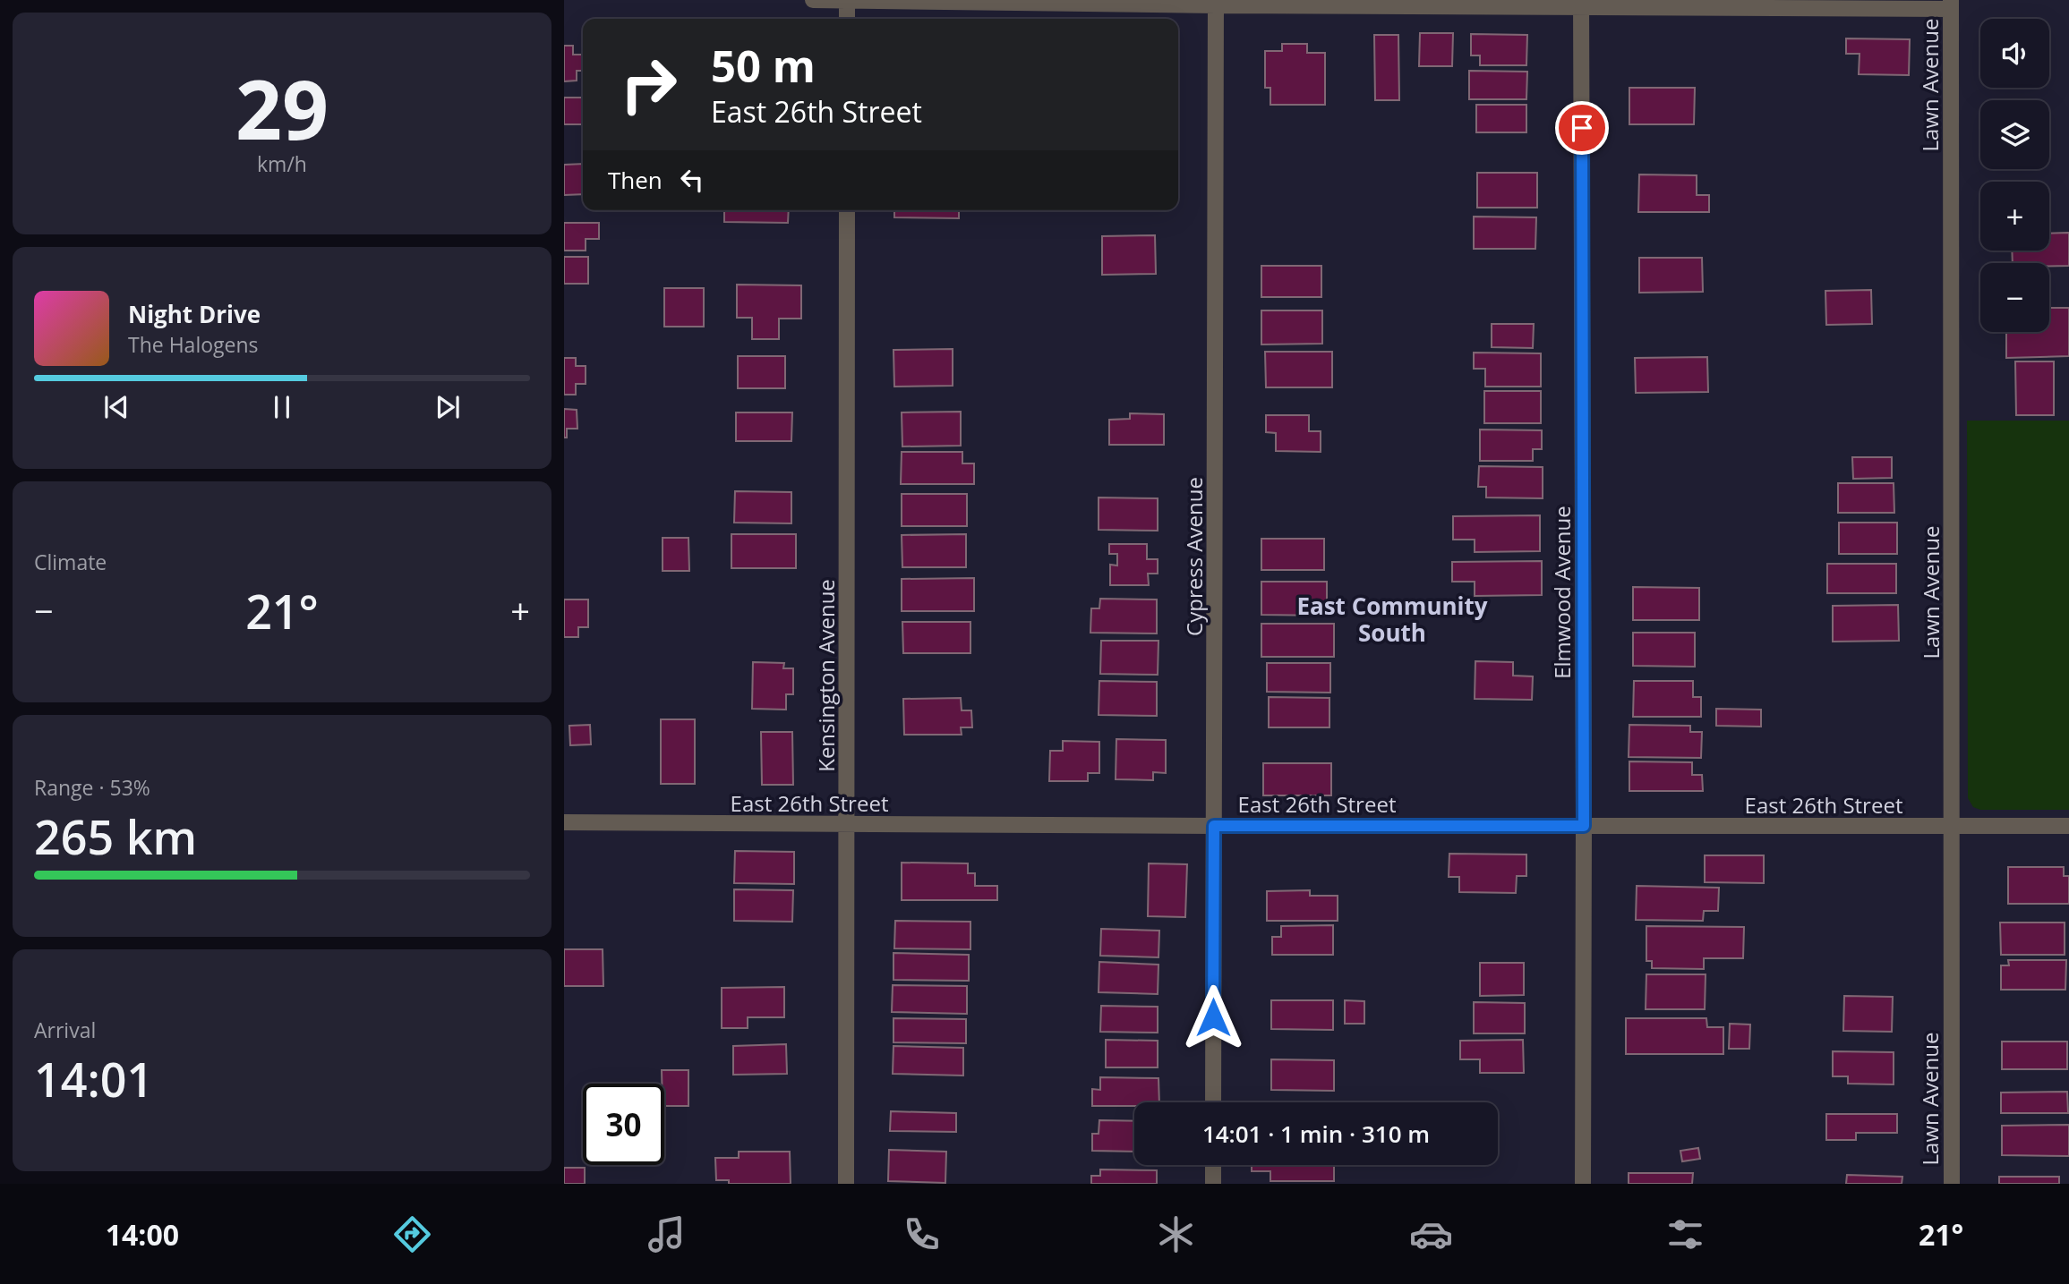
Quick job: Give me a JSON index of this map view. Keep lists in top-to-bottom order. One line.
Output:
{"streets":{"street":["Lawn Avenue","Cypress Avenue","Elmwood Avenue","Kensington Avenue","East 26th Street"]},"crossings":[["Lawn Avenue","East 26th Street"],["Cypress Avenue","East 26th Street"],["Elmwood Avenue","East 26th Street"],["Kensington Avenue","East 26th Street"]],"districts":["East Community South"],"page":{"tile":[["29","km/h"],"Climate",["Range · 53%","265 km"],["Arrival","14:01"]],"map_buttons":["+","−"],"turn":["50 m","East 26th Street"],"then":"Then","song":["Night Drive","The Halogens"],"heat":["−","21°","+"],"limit":"30","trip":"14:01 · 1 min · 310 m","tabs":["14:00","21°"]}}
